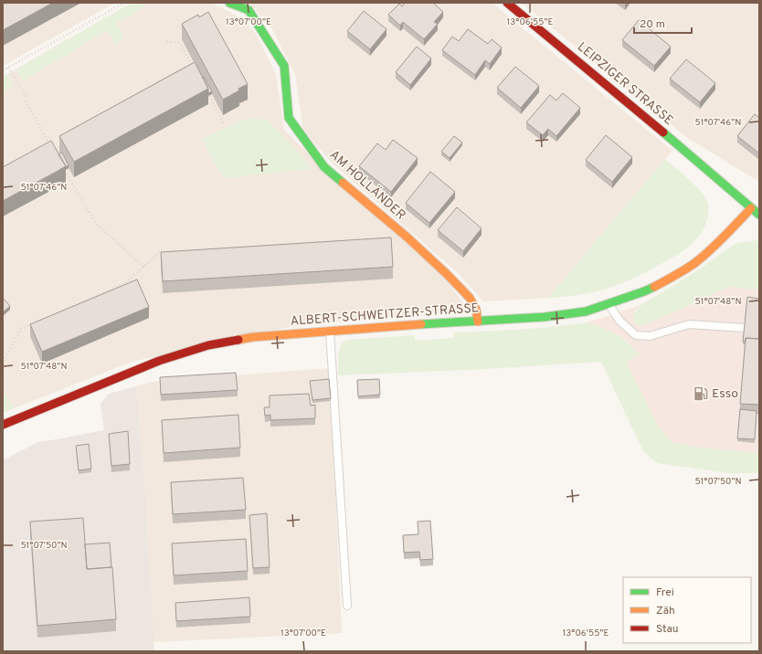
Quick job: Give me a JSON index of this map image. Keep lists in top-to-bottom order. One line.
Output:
{"streets":{"street":["LEIPZIGER STRASSE","AM HOLLÄNDER","ALBERT-SCHWEITZER-STRASSE"]},"crossings":[["LEIPZIGER STRASSE","ALBERT-SCHWEITZER-STRASSE"],["AM HOLLÄNDER","ALBERT-SCHWEITZER-STRASSE"]],"places":{"fuel station":["Esso"]},"legend":["Frei","Zäh","Stau"],"scale_bar":"20 m","coordinates":["13°07'00\"E","13°06'55\"E","51°07'46\"N","51°07'48\"N","51°07'50\"N"]}
